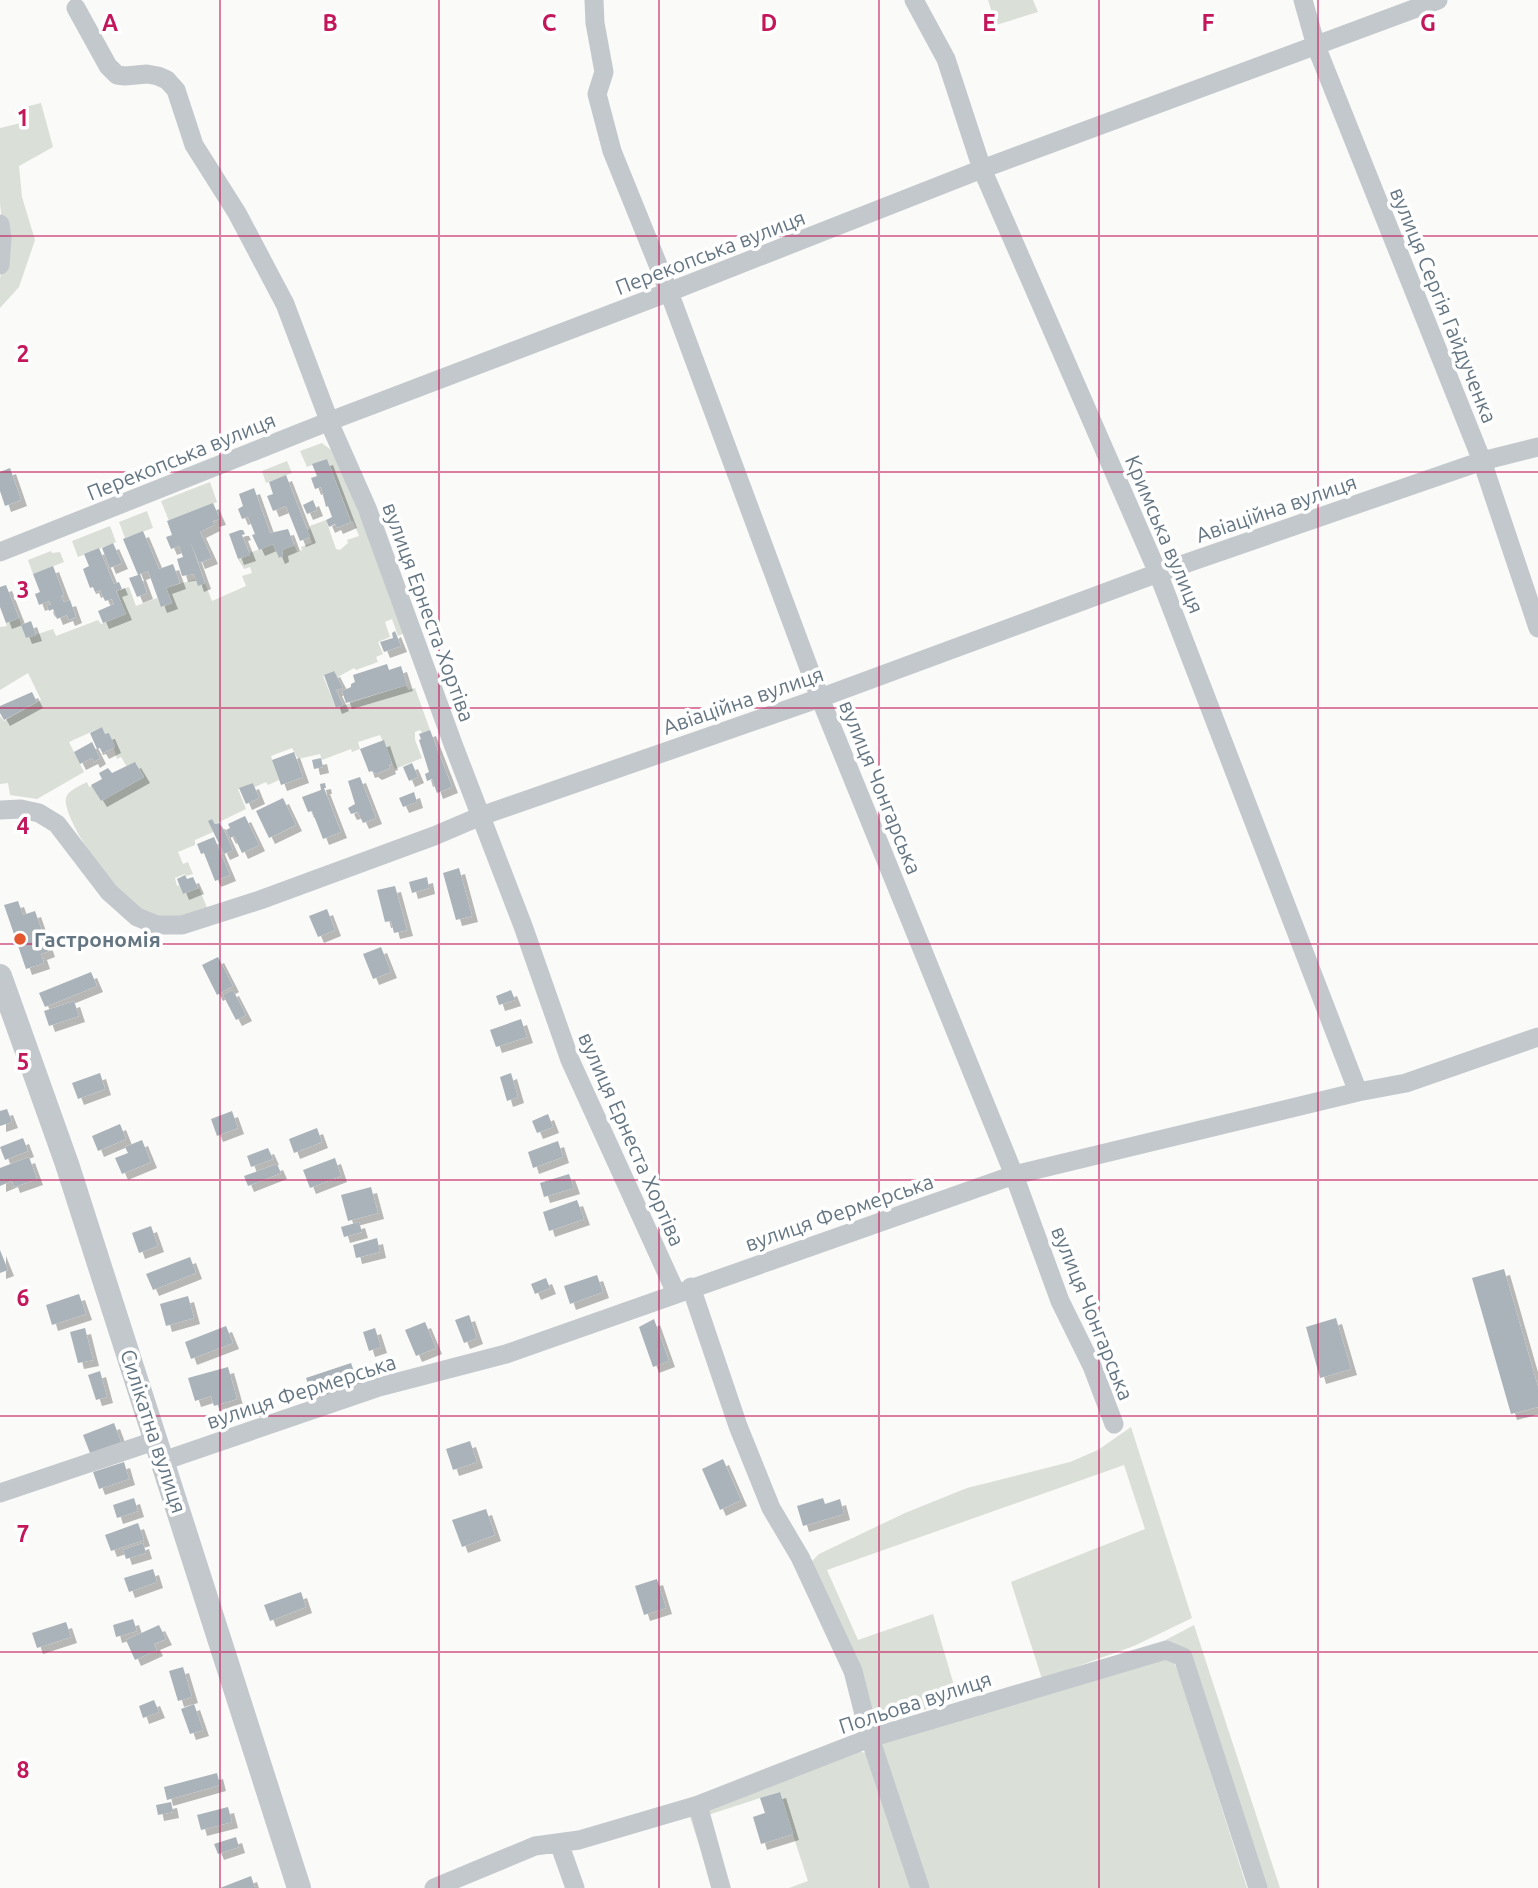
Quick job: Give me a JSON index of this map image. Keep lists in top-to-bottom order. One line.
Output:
{"streets":{"street":["Перекопська вулиця","вулиця Сергія Гайдученка","Авіаційна вулиця","Кримська вулиця","вулиця Ернеста Хортіва","вулиця Чонгарська","вулиця Фермерська","Силікатна вулиця","Польова вулиця"]},"crossings":[["Перекопська вулиця","вулиця Сергія Гайдученка"],["Перекопська вулиця","Кримська вулиця"],["Перекопська вулиця","вулиця Ернеста Хортіва"],["Перекопська вулиця","вулиця Чонгарська"],["вулиця Сергія Гайдученка","Авіаційна вулиця"],["Авіаційна вулиця","Кримська вулиця"],["Авіаційна вулиця","вулиця Ернеста Хортіва"],["Авіаційна вулиця","вулиця Чонгарська"],["Кримська вулиця","вулиця Фермерська"],["вулиця Ернеста Хортіва","вулиця Фермерська"],["вулиця Ернеста Хортіва","Польова вулиця"],["вулиця Чонгарська","вулиця Фермерська"],["вулиця Фермерська","Силікатна вулиця"]],"places":["Гастрономія"],"grid":{"columns":["A","B","C","D","E","F","G"],"rows":["1","2","3","4","5","6","7","8"]}}
